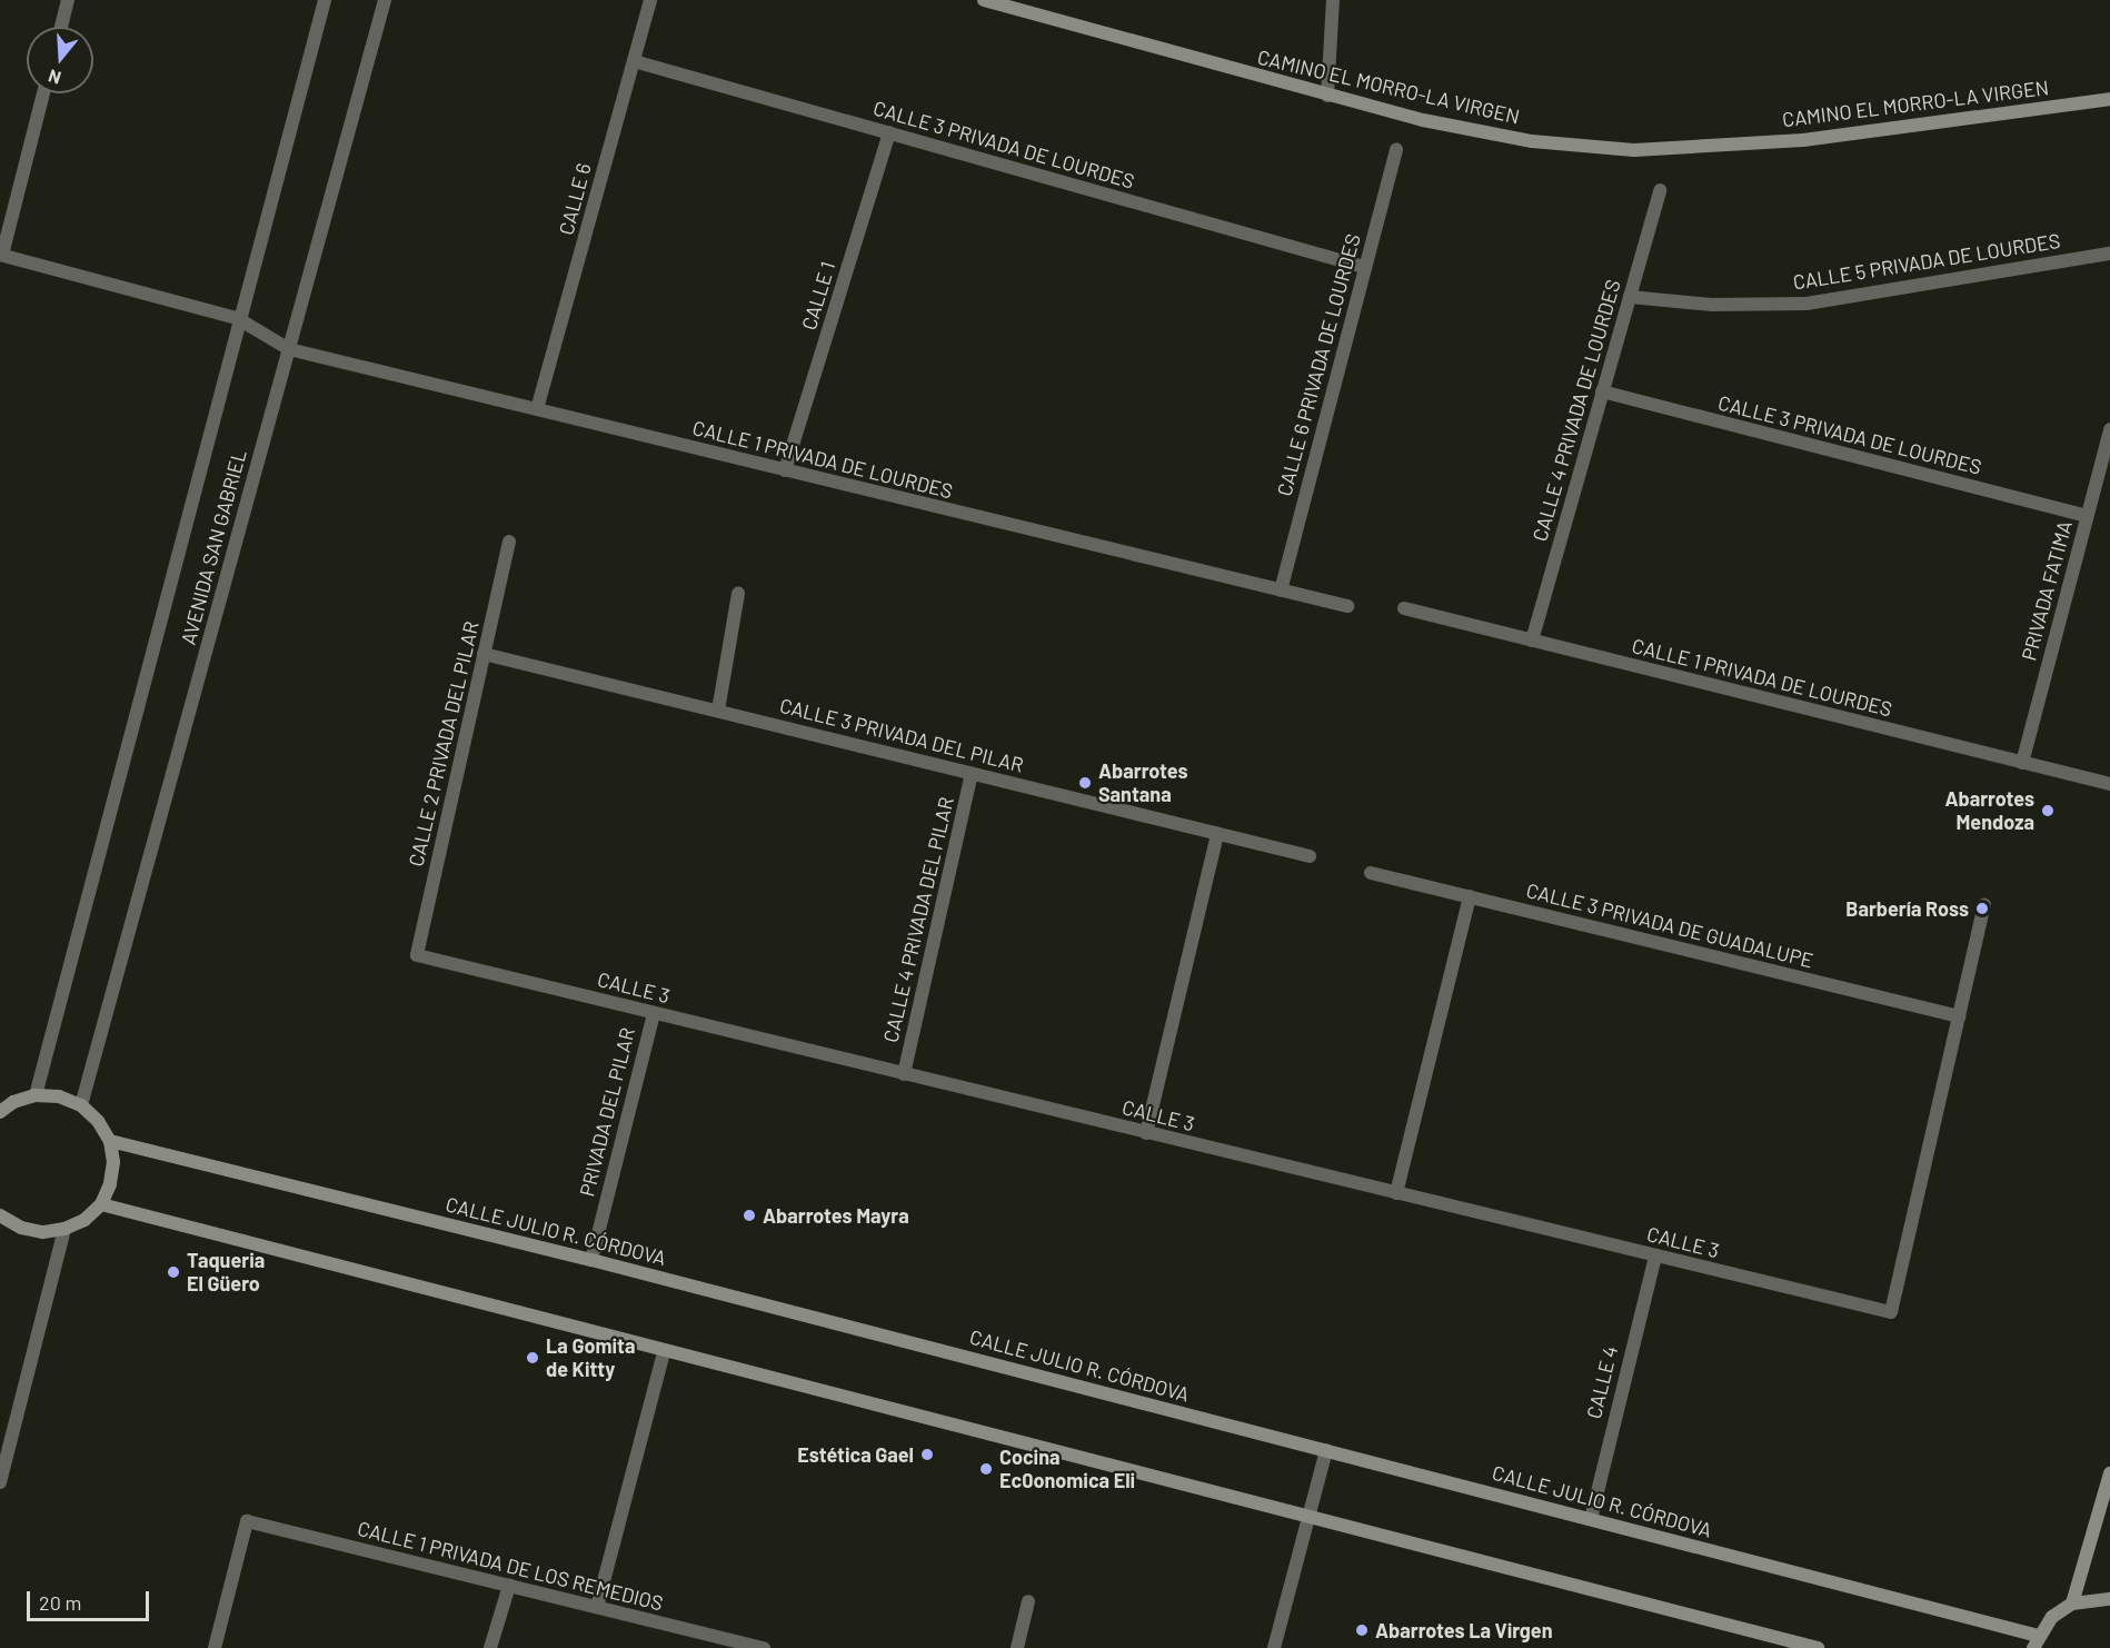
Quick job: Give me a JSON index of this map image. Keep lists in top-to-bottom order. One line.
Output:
{"streets":{"street":["CAMINO EL MORRO-LA VIRGEN","CALLE 3 PRIVADA DE LOURDES","CALLE 6","CALLE 5 PRIVADA DE LOURDES","CALLE 1","CALLE 6 PRIVADA DE LOURDES","CALLE 4 PRIVADA DE LOURDES","CALLE 1 PRIVADA DE LOURDES","AVENIDA SAN GABRIEL","PRIVADA FATIMA","CALLE 3 PRIVADA DEL PILAR","CALLE 2 PRIVADA DEL PILAR","CALLE 4 PRIVADA DEL PILAR","CALLE 3 PRIVADA DE GUADALUPE","CALLE 3","PRIVADA DEL PILAR","CALLE JULIO R. CÓRDOVA","CALLE 4","CALLE 1 PRIVADA DE LOS REMEDIOS"]},"crossings":[["CALLE 3 PRIVADA DE LOURDES","CALLE 6"],["CALLE 3 PRIVADA DE LOURDES","CALLE 1"],["CALLE 3 PRIVADA DE LOURDES","CALLE 6 PRIVADA DE LOURDES"],["CALLE 3 PRIVADA DE LOURDES","CALLE 4 PRIVADA DE LOURDES"],["CALLE 3 PRIVADA DE LOURDES","PRIVADA FATIMA"],["CALLE 6","CALLE 1 PRIVADA DE LOURDES"],["CALLE 5 PRIVADA DE LOURDES","CALLE 4 PRIVADA DE LOURDES"],["CALLE 1","CALLE 1 PRIVADA DE LOURDES"],["CALLE 6 PRIVADA DE LOURDES","CALLE 1 PRIVADA DE LOURDES"],["CALLE 4 PRIVADA DE LOURDES","CALLE 1 PRIVADA DE LOURDES"],["CALLE 1 PRIVADA DE LOURDES","AVENIDA SAN GABRIEL"],["CALLE 1 PRIVADA DE LOURDES","PRIVADA FATIMA"],["CALLE 3 PRIVADA DEL PILAR","CALLE 2 PRIVADA DEL PILAR"],["CALLE 3 PRIVADA DEL PILAR","CALLE 4 PRIVADA DEL PILAR"],["CALLE 2 PRIVADA DEL PILAR","CALLE 3"],["CALLE 4 PRIVADA DEL PILAR","CALLE 3"],["CALLE 3 PRIVADA DE GUADALUPE","CALLE 3"],["CALLE 3","PRIVADA DEL PILAR"],["CALLE 3","CALLE 4"],["PRIVADA DEL PILAR","CALLE JULIO R. CÓRDOVA"],["CALLE JULIO R. CÓRDOVA","CALLE 4"]],"places":["Abarrotes Santana","Abarrotes Mendoza","Barbería Ross","Abarrotes Mayra","Taqueria El Güero","La Gomita de Kitty","Estética Gael","Cocina Ec0onomica Eli","Abarrotes La Virgen"],"scale_bar":"20 m","north":"bottom"}
